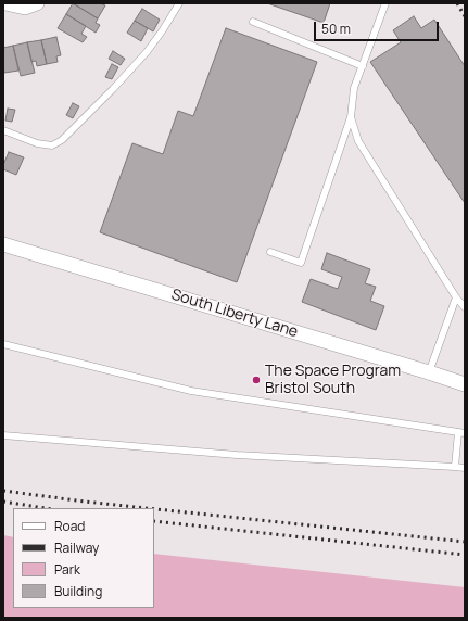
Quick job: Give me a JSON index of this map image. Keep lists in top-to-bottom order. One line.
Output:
{"streets":{"street":["South Liberty Lane"]},"places":["The Space Program Bristol South"],"legend":["Road","Railway","Park","Building"],"scale_bar":"50 m"}
